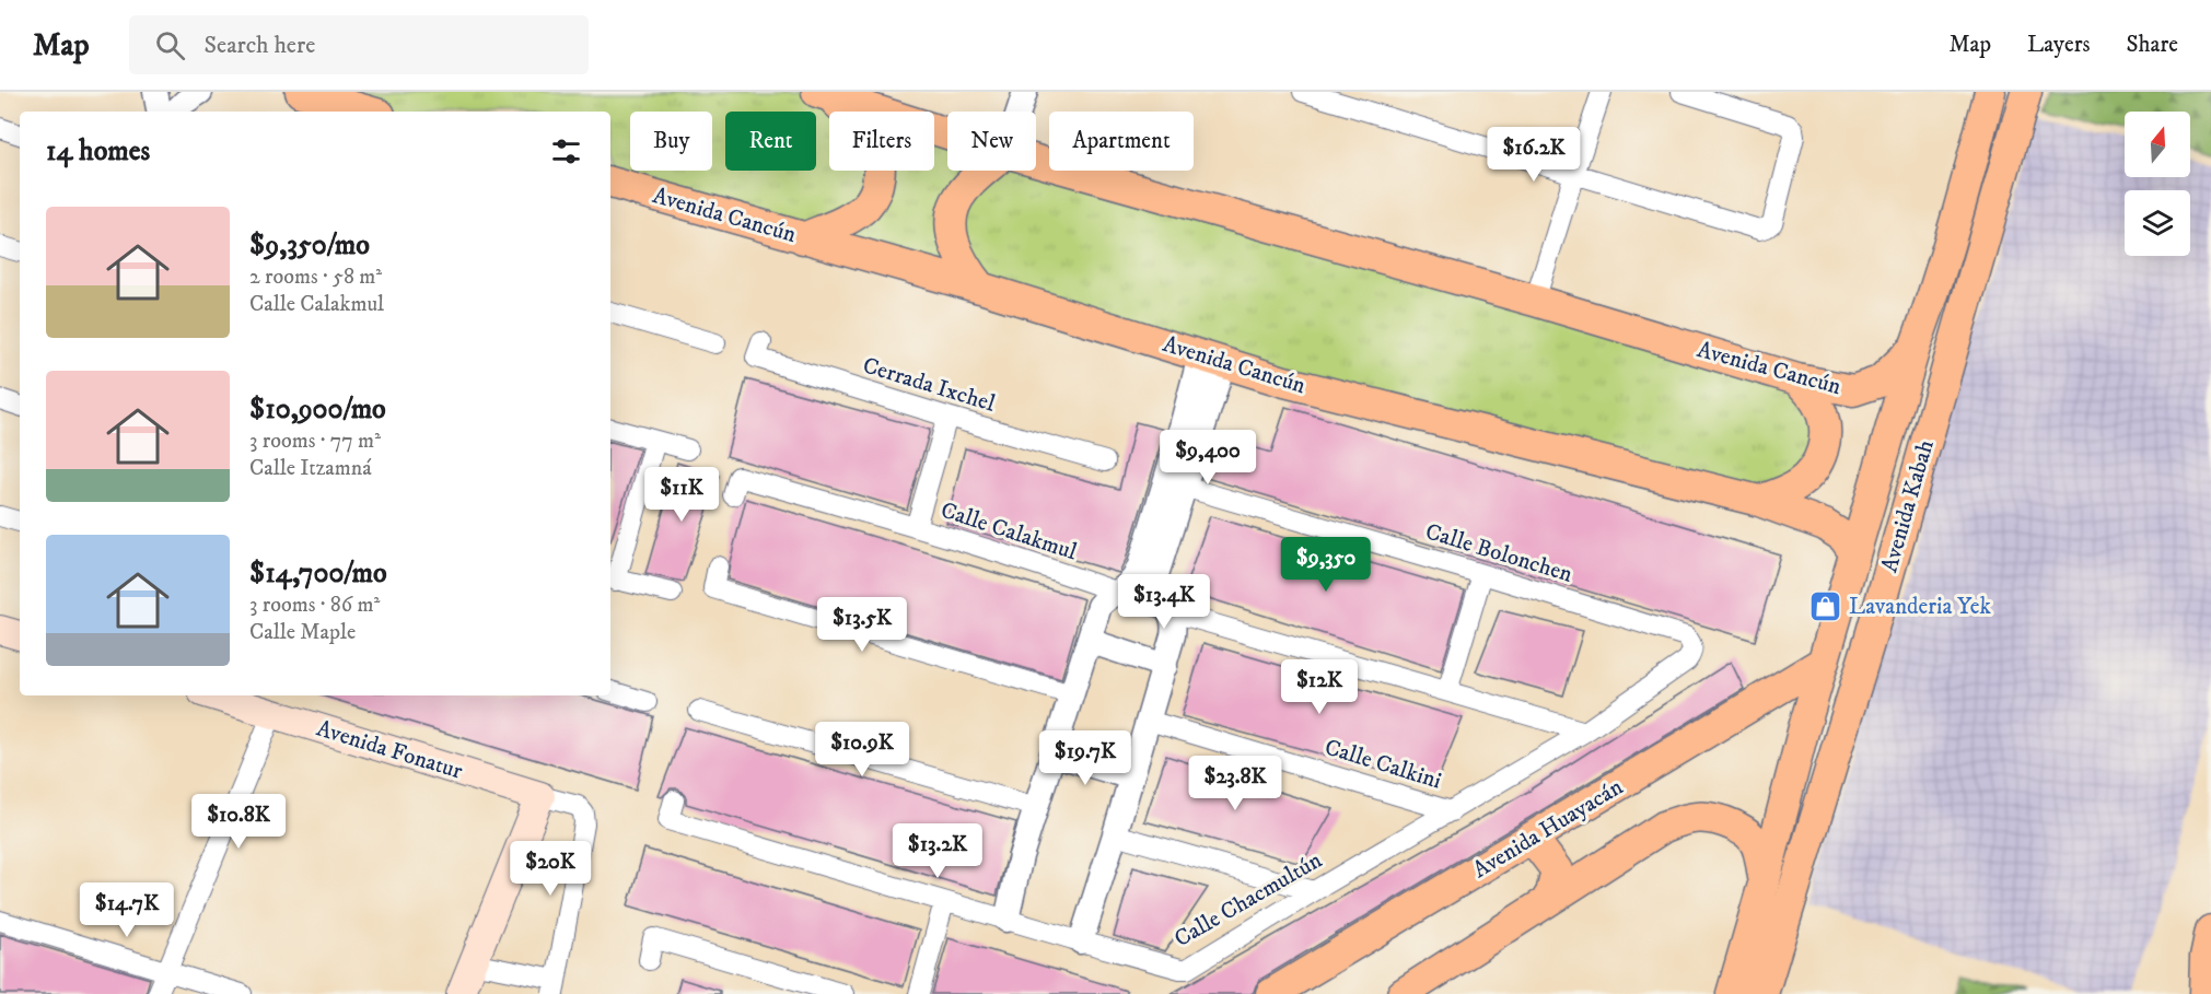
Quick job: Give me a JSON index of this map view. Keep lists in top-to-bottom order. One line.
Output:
{"streets":{"main road":["Avenida Cancún","Avenida Kabah","Avenida Fonatur","Avenida Huayacán"],"street":["Cerrada Ixchel","Calle Calakmul","Calle Bolonchen","Calle Calkini","Calle Chacmultún"]},"crossings":[["Avenida Cancún","Avenida Kabah"],["Avenida Kabah","Avenida Huayacán"],["Calle Calakmul","Calle Chacmultún"],["Calle Bolonchen","Calle Chacmultún"],["Calle Calkini","Calle Chacmultún"]],"places":{"shop":["Lavanderia Yek"]},"north":"top","page":{"header":"Map","search":"Search here","nav":["Map","Layers","Share"],"chip":["Buy","Rent","Filters","New","Apartment"],"heading":"14 homes","price":["$16.2K","$9,400","$11K","$9,350","$13.4K","$13.5K","$12K","$10.9K","$19.7K","$23.8K","$10.8K","$13.2K","$20K","$14.7K"],"list":[{"name":"$9,350/mo","note":"2 rooms · 58 m² · Calle Calakmul"},{"name":"$10,900/mo","note":"3 rooms · 77 m² · Calle Itzamná"},{"name":"$14,700/mo","note":"3 rooms · 86 m² · Calle Maple"}]}}
